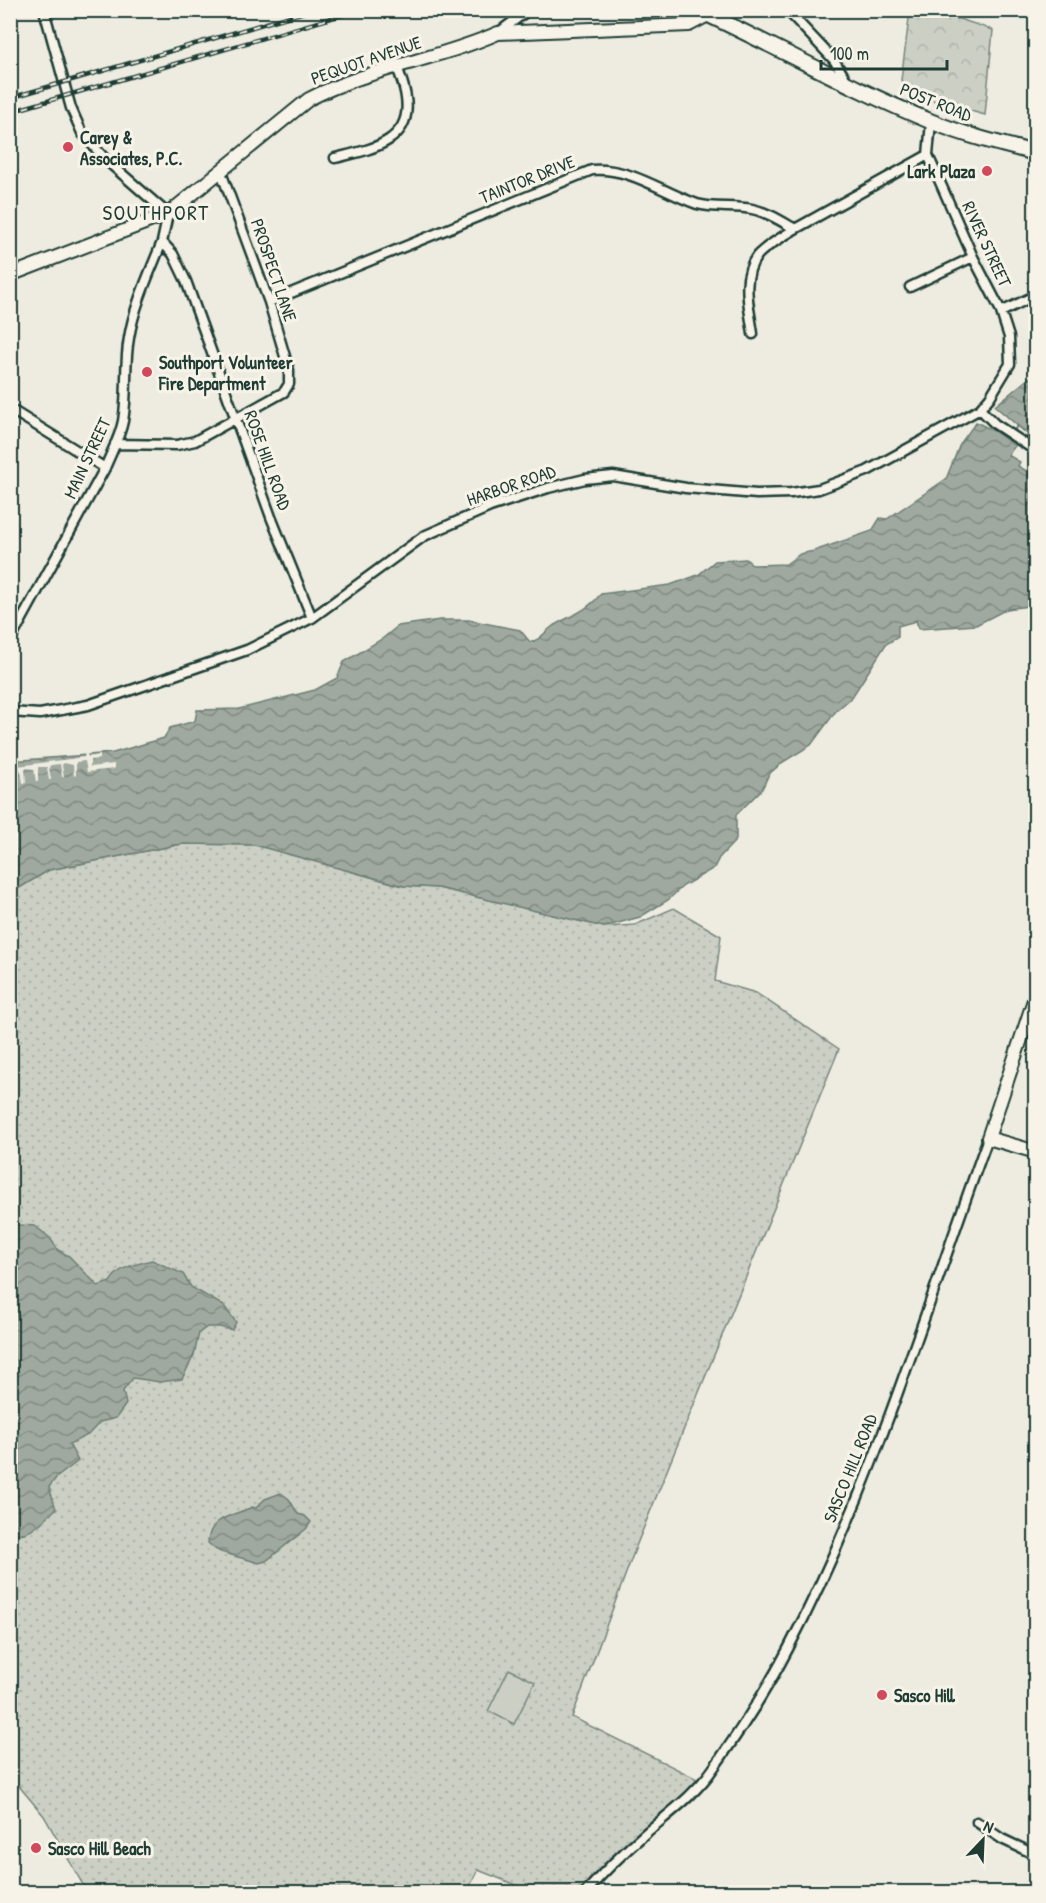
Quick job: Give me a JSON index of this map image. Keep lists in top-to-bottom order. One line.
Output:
{"streets":{"main road":["POST ROAD"],"street":["PEQUOT AVENUE","TAINTOR DRIVE","RIVER STREET","PROSPECT LANE","MAIN STREET","ROSE HILL ROAD","HARBOR ROAD","SASCO HILL ROAD"]},"crossings":[["PEQUOT AVENUE","POST ROAD"],["PEQUOT AVENUE","PROSPECT LANE"],["POST ROAD","RIVER STREET"],["TAINTOR DRIVE","PROSPECT LANE"],["RIVER STREET","HARBOR ROAD"],["PROSPECT LANE","ROSE HILL ROAD"],["MAIN STREET","ROSE HILL ROAD"],["ROSE HILL ROAD","HARBOR ROAD"]],"districts":["SOUTHPORT"],"places":["Carey & Associates, P.C.","Lark Plaza","Southport Volunteer Fire Department","Sasco Hill","Sasco Hill Beach"],"scale_bar":"100 m","north":"top right"}
